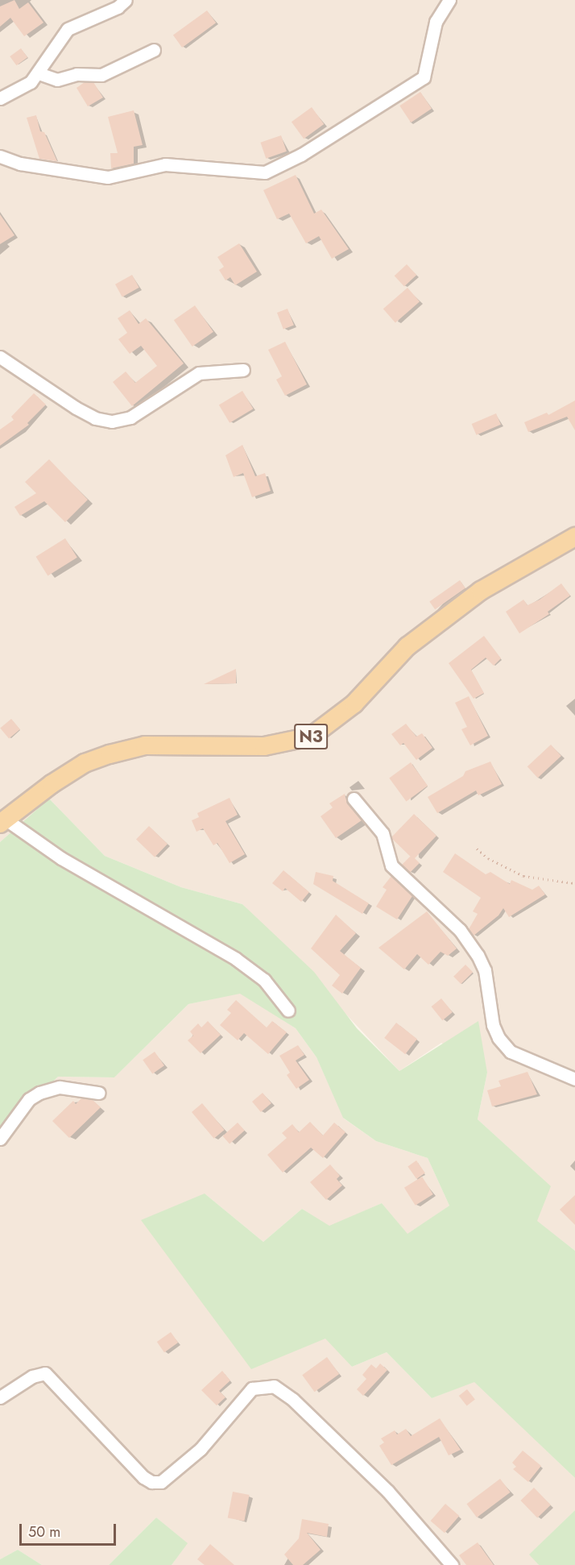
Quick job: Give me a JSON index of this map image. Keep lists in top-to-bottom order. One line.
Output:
{"streets":{"main road":["N3"]},"scale_bar":"50 m"}
